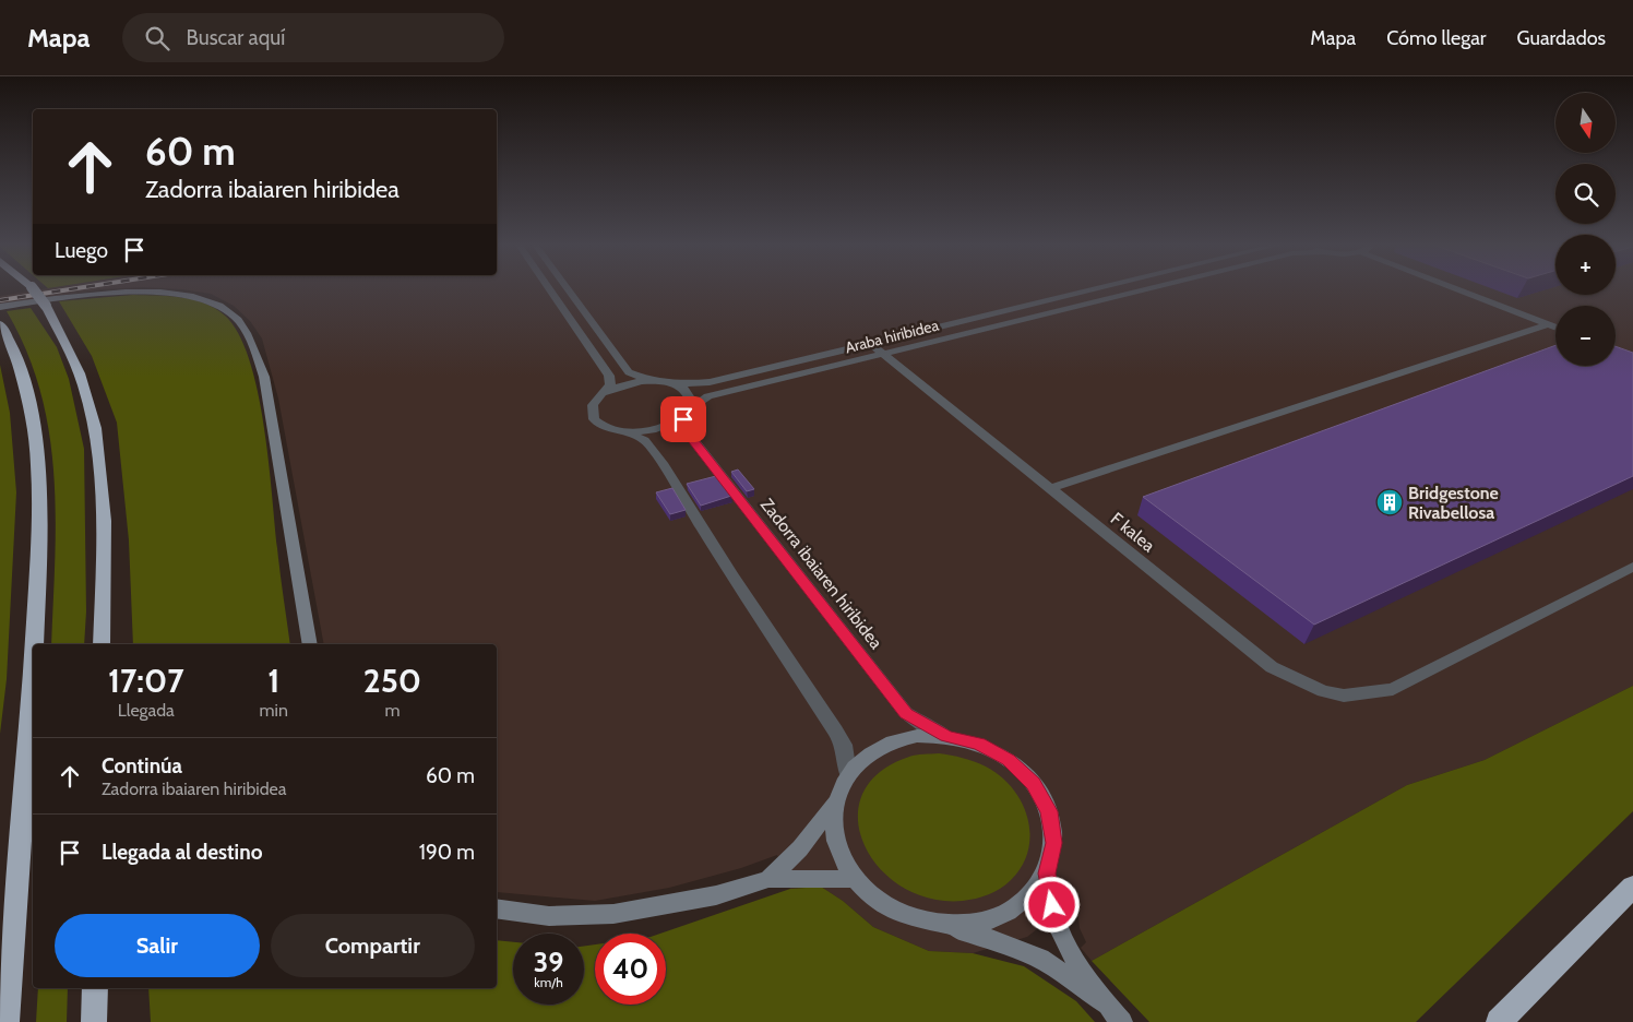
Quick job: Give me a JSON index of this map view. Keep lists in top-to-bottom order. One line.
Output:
{"streets":{"street":["Araba hiribidea","F kalea","Zadorra ibaiaren hiribidea"]},"crossings":[["Araba hiribidea","F kalea"]],"places":{"building":["Bridgestone Rivabellosa"]},"north":"bottom","page":{"header":"Mapa","search":"Buscar aquí","nav":["Mapa","Cómo llegar","Guardados"],"map_buttons":["+","−"],"turn":["60 m","Zadorra ibaiaren hiribidea"],"then":"Luego","eta":["17:07","Llegada","1","min","250","m"],"list":[{"name":"Continúa","note":"Zadorra ibaiaren hiribidea","value":"60 m"},{"name":"Llegada al destino","value":"190 m"}],"buttons":["Salir","Compartir"],"speed":"39 km/h","limit":"40"}}
